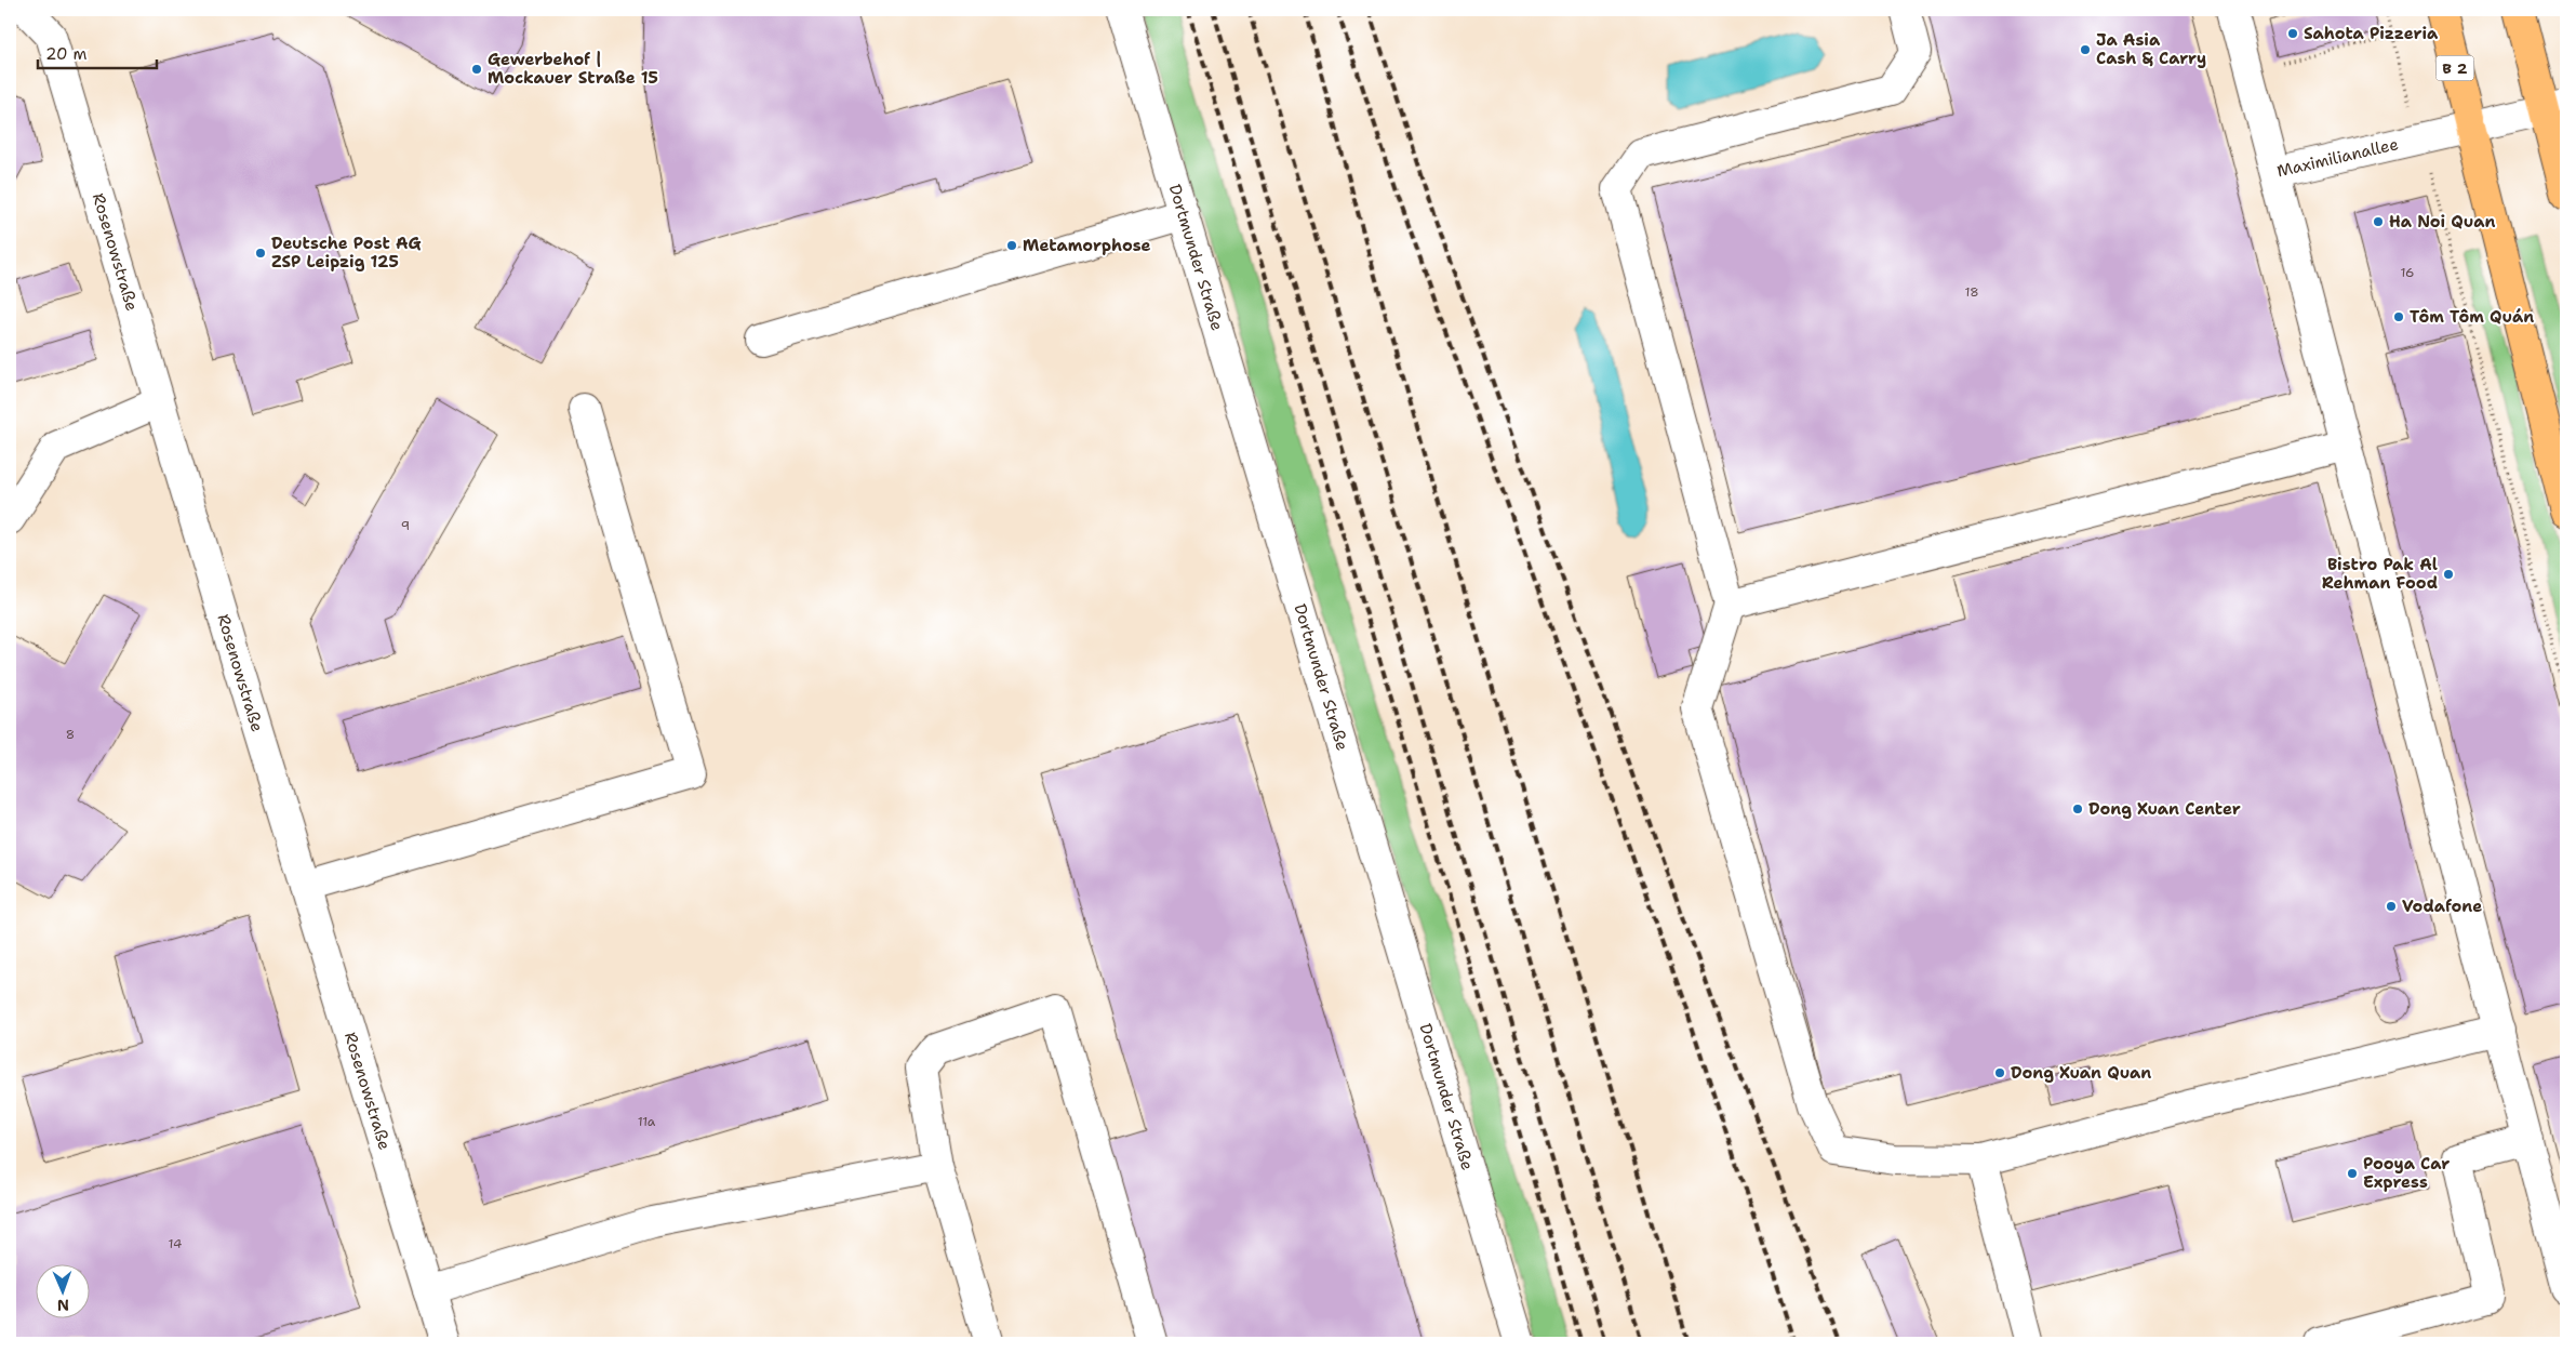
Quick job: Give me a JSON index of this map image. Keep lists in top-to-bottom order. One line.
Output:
{"streets":{"main road":["B 2"],"street":["Maximilianallee","Rosenowstraße","Dortmunder Straße"]},"crossings":[["B 2","Maximilianallee"]],"places":["Sahota Pizzeria","Ja Asia Cash & Carry","Gewerbehof | Mockauer Straße 15","Ha Noi Quan","Metamorphose","Deutsche Post AG ZSP Leipzig 125","Tôm Tôm Quán","Bistro Pak Al Rehman Food","Dong Xuan Center","Vodafone","Dong Xuan Quan","Pooya Car Express"],"house_numbers":["16","18","9","8","11a","14"],"scale_bar":"20 m","north":"bottom"}
